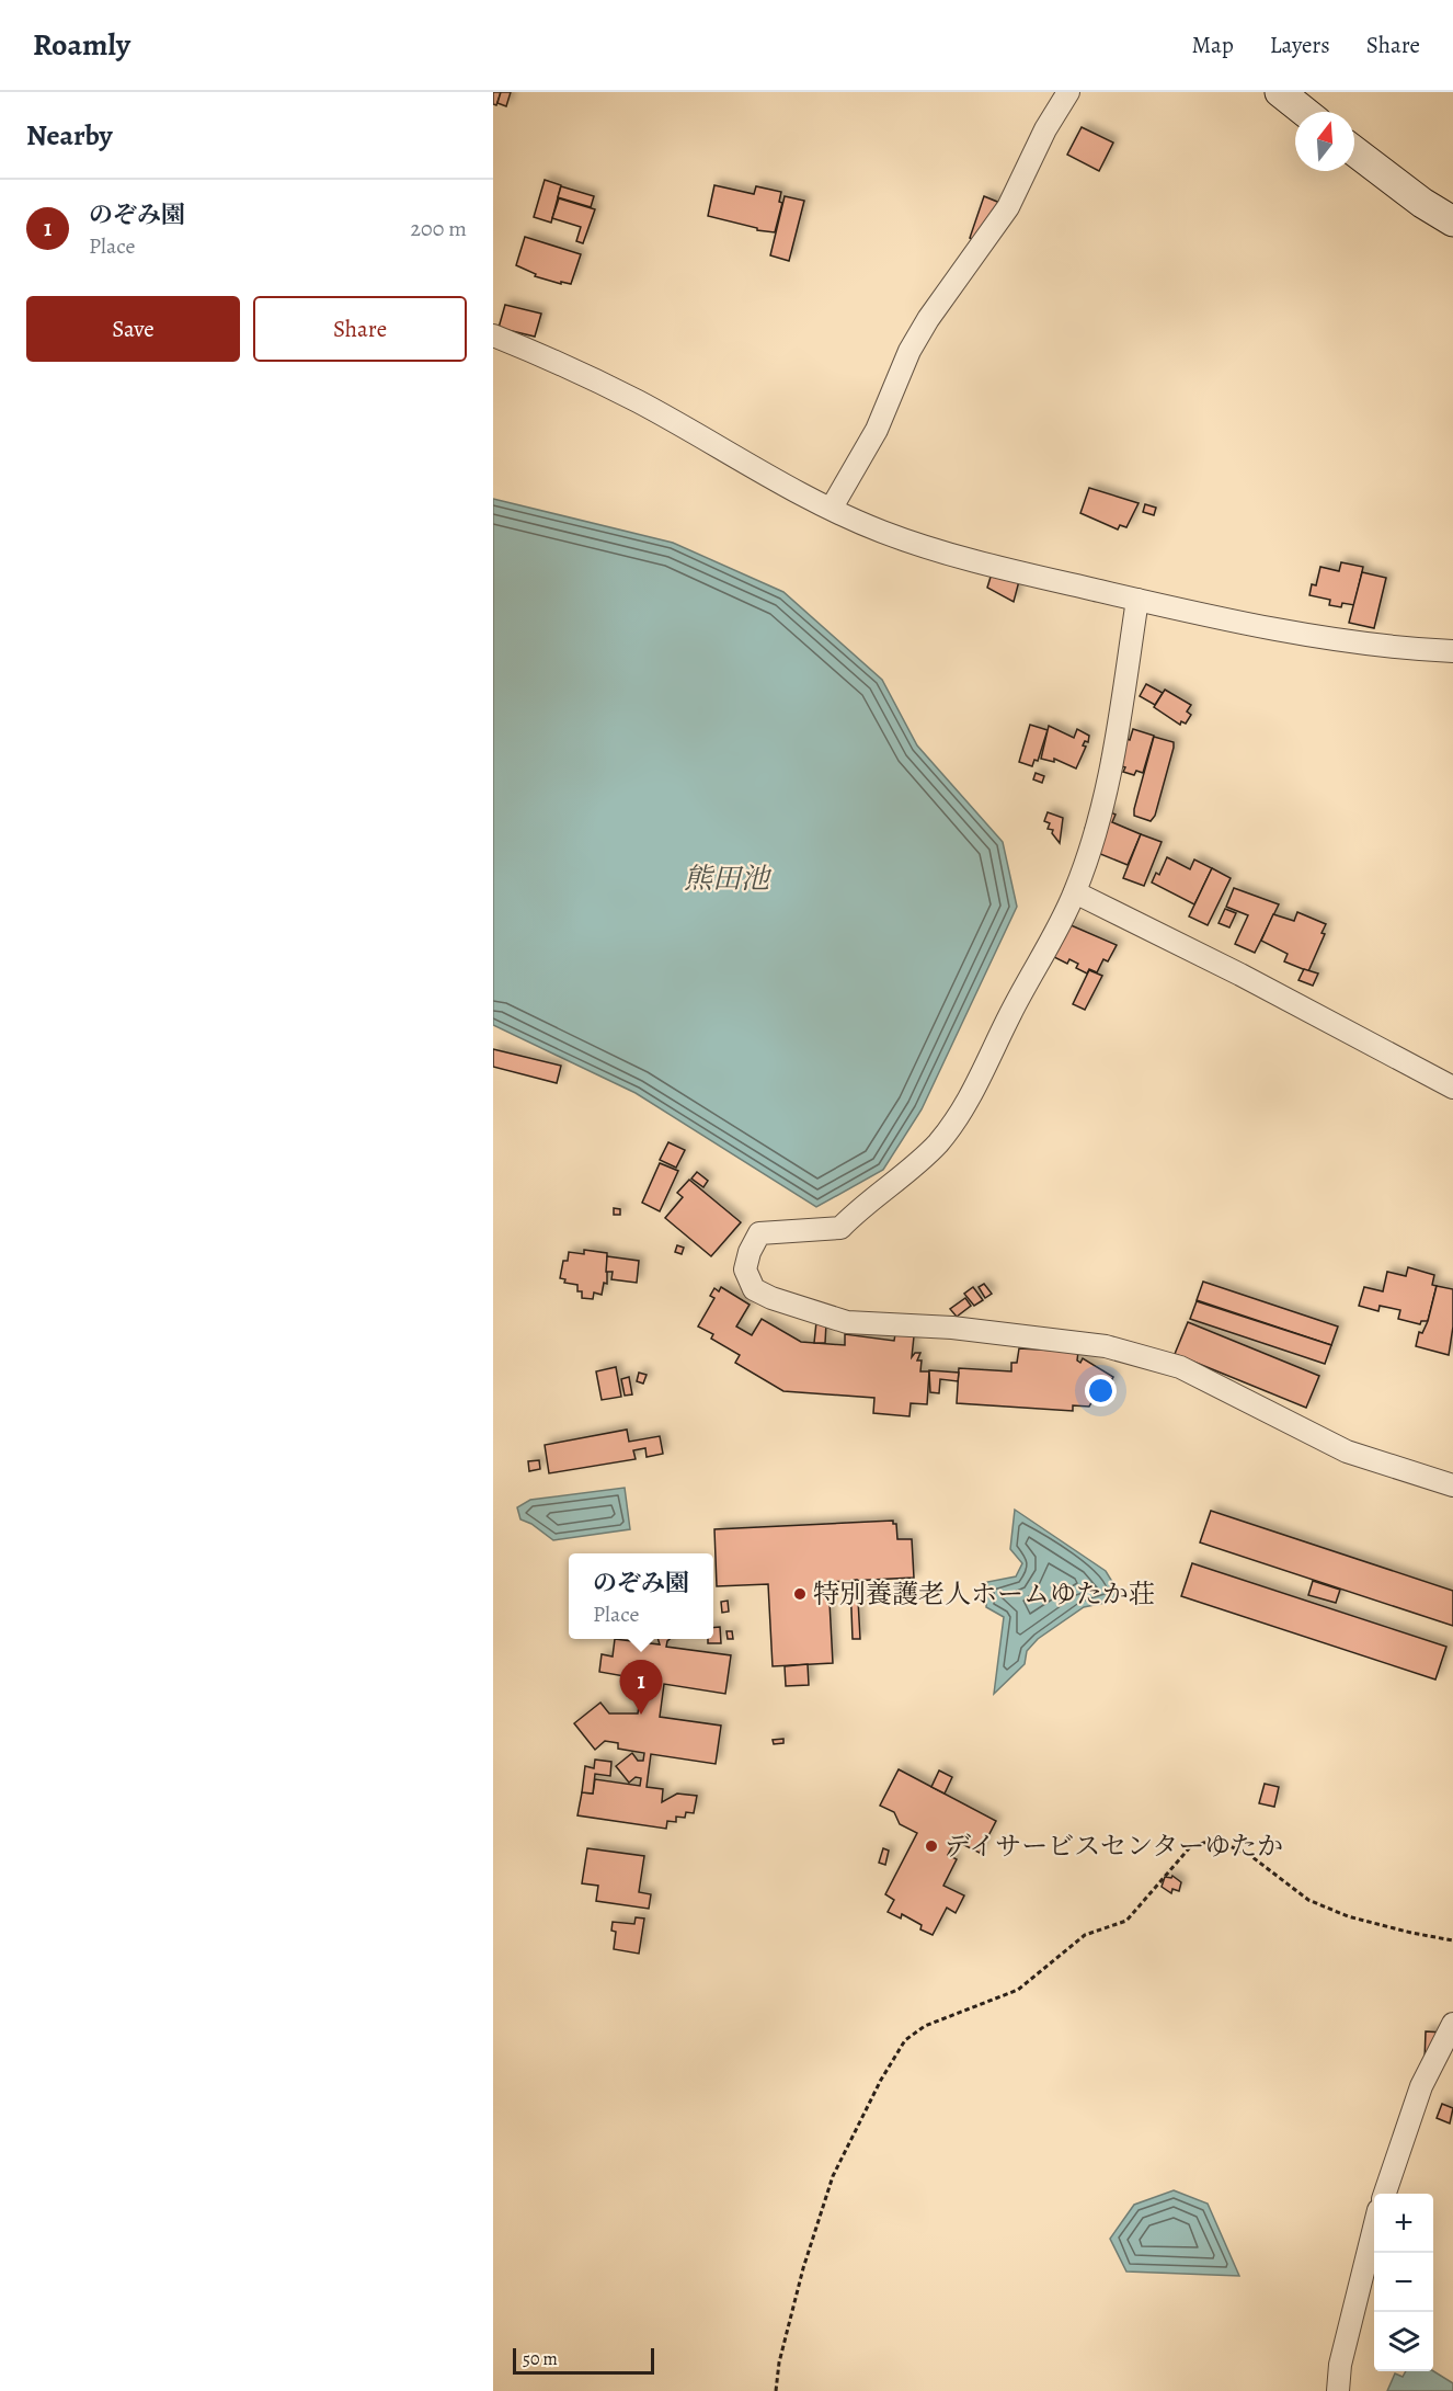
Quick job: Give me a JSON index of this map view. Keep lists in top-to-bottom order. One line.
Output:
{"water":["熊田池"],"places":["特別養護老人ホームゆたか荘","デイサービスセンターゆたか"],"scale_bar":"50 m","north":"top","page":{"header":"Roamly","nav":["Map","Layers","Share"],"heading":"Nearby","list":[{"mark":"1","name":"のぞみ園","note":"Place","value":"200 m"}],"buttons":["Save","Share"],"popup":["のぞみ園","Place"],"pins":"1","map_buttons":["+","−"],"scale":"50 m"}}
